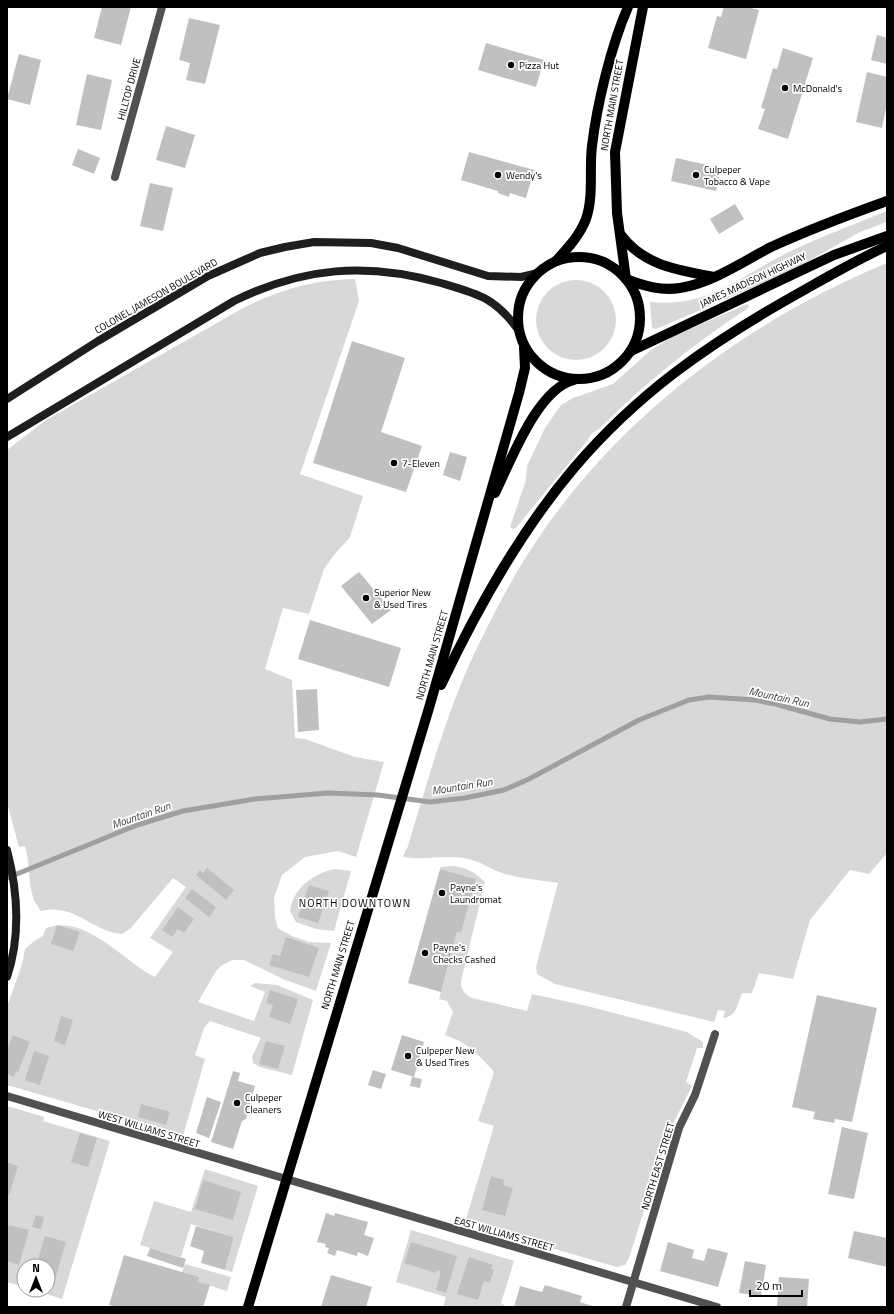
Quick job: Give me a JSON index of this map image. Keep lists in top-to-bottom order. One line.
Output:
{"streets":{"main road":["NORTH MAIN STREET","JAMES MADISON HIGHWAY","COLONEL JAMESON BOULEVARD"],"street":["HILLTOP DRIVE","WEST WILLIAMS STREET","NORTH EAST STREET","EAST WILLIAMS STREET"]},"crossings":[["NORTH MAIN STREET","JAMES MADISON HIGHWAY"],["NORTH MAIN STREET","COLONEL JAMESON BOULEVARD"],["NORTH MAIN STREET","WEST WILLIAMS STREET"],["NORTH MAIN STREET","EAST WILLIAMS STREET"],["JAMES MADISON HIGHWAY","COLONEL JAMESON BOULEVARD"],["WEST WILLIAMS STREET","EAST WILLIAMS STREET"],["NORTH EAST STREET","EAST WILLIAMS STREET"]],"districts":["NORTH DOWNTOWN"],"water":["Mountain Run"],"places":["Pizza Hut","McDonald's","Wendy's","Culpeper Tobacco & Vape","7-Eleven","Superior New & Used Tires","Payne's Laundromat","Payne's Checks Cashed","Culpeper New & Used Tires","Culpeper Cleaners"],"scale_bar":"20 m","north":"top"}
